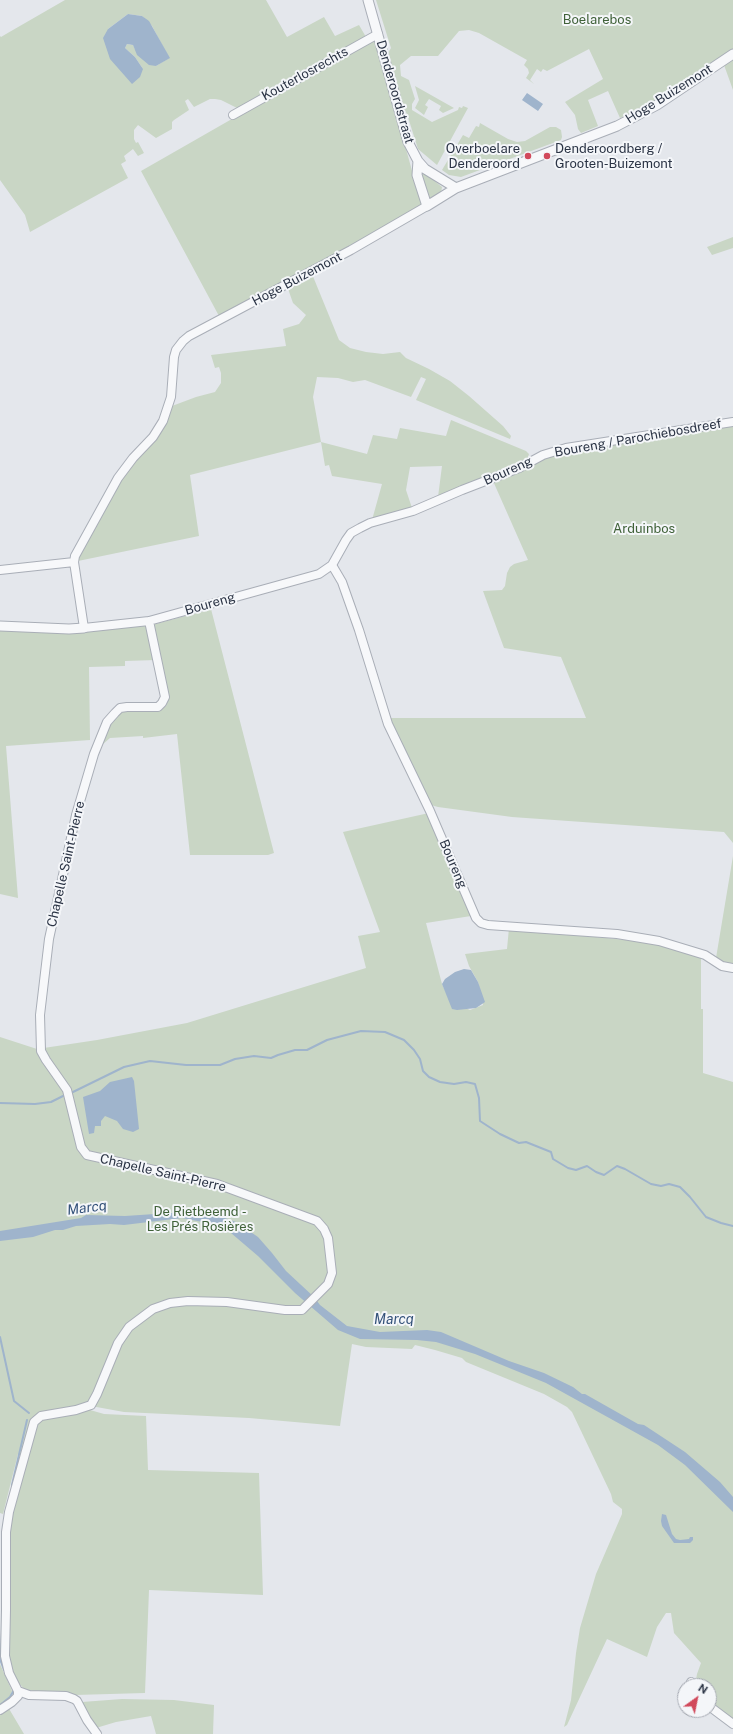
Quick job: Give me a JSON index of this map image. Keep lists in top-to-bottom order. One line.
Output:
{"streets":{"street":["Kouterlosrechts","Denderoordstraat","Hoge Buizemont","Boureng / Parochiebosdreef","Boureng","Chapelle Saint-Pierre"]},"crossings":[["Kouterlosrechts","Denderoordstraat"],["Denderoordstraat","Hoge Buizemont"],["Boureng / Parochiebosdreef","Boureng"],["Boureng","Chapelle Saint-Pierre"]],"water":["Marcq"],"parks":["Boelarebos","Arduinbos","De Rietbeemd - Les Prés Rosières"],"places":["Overboelare Denderoord","Denderoordberg / Grooten-Buizemont"],"north":"top right"}
